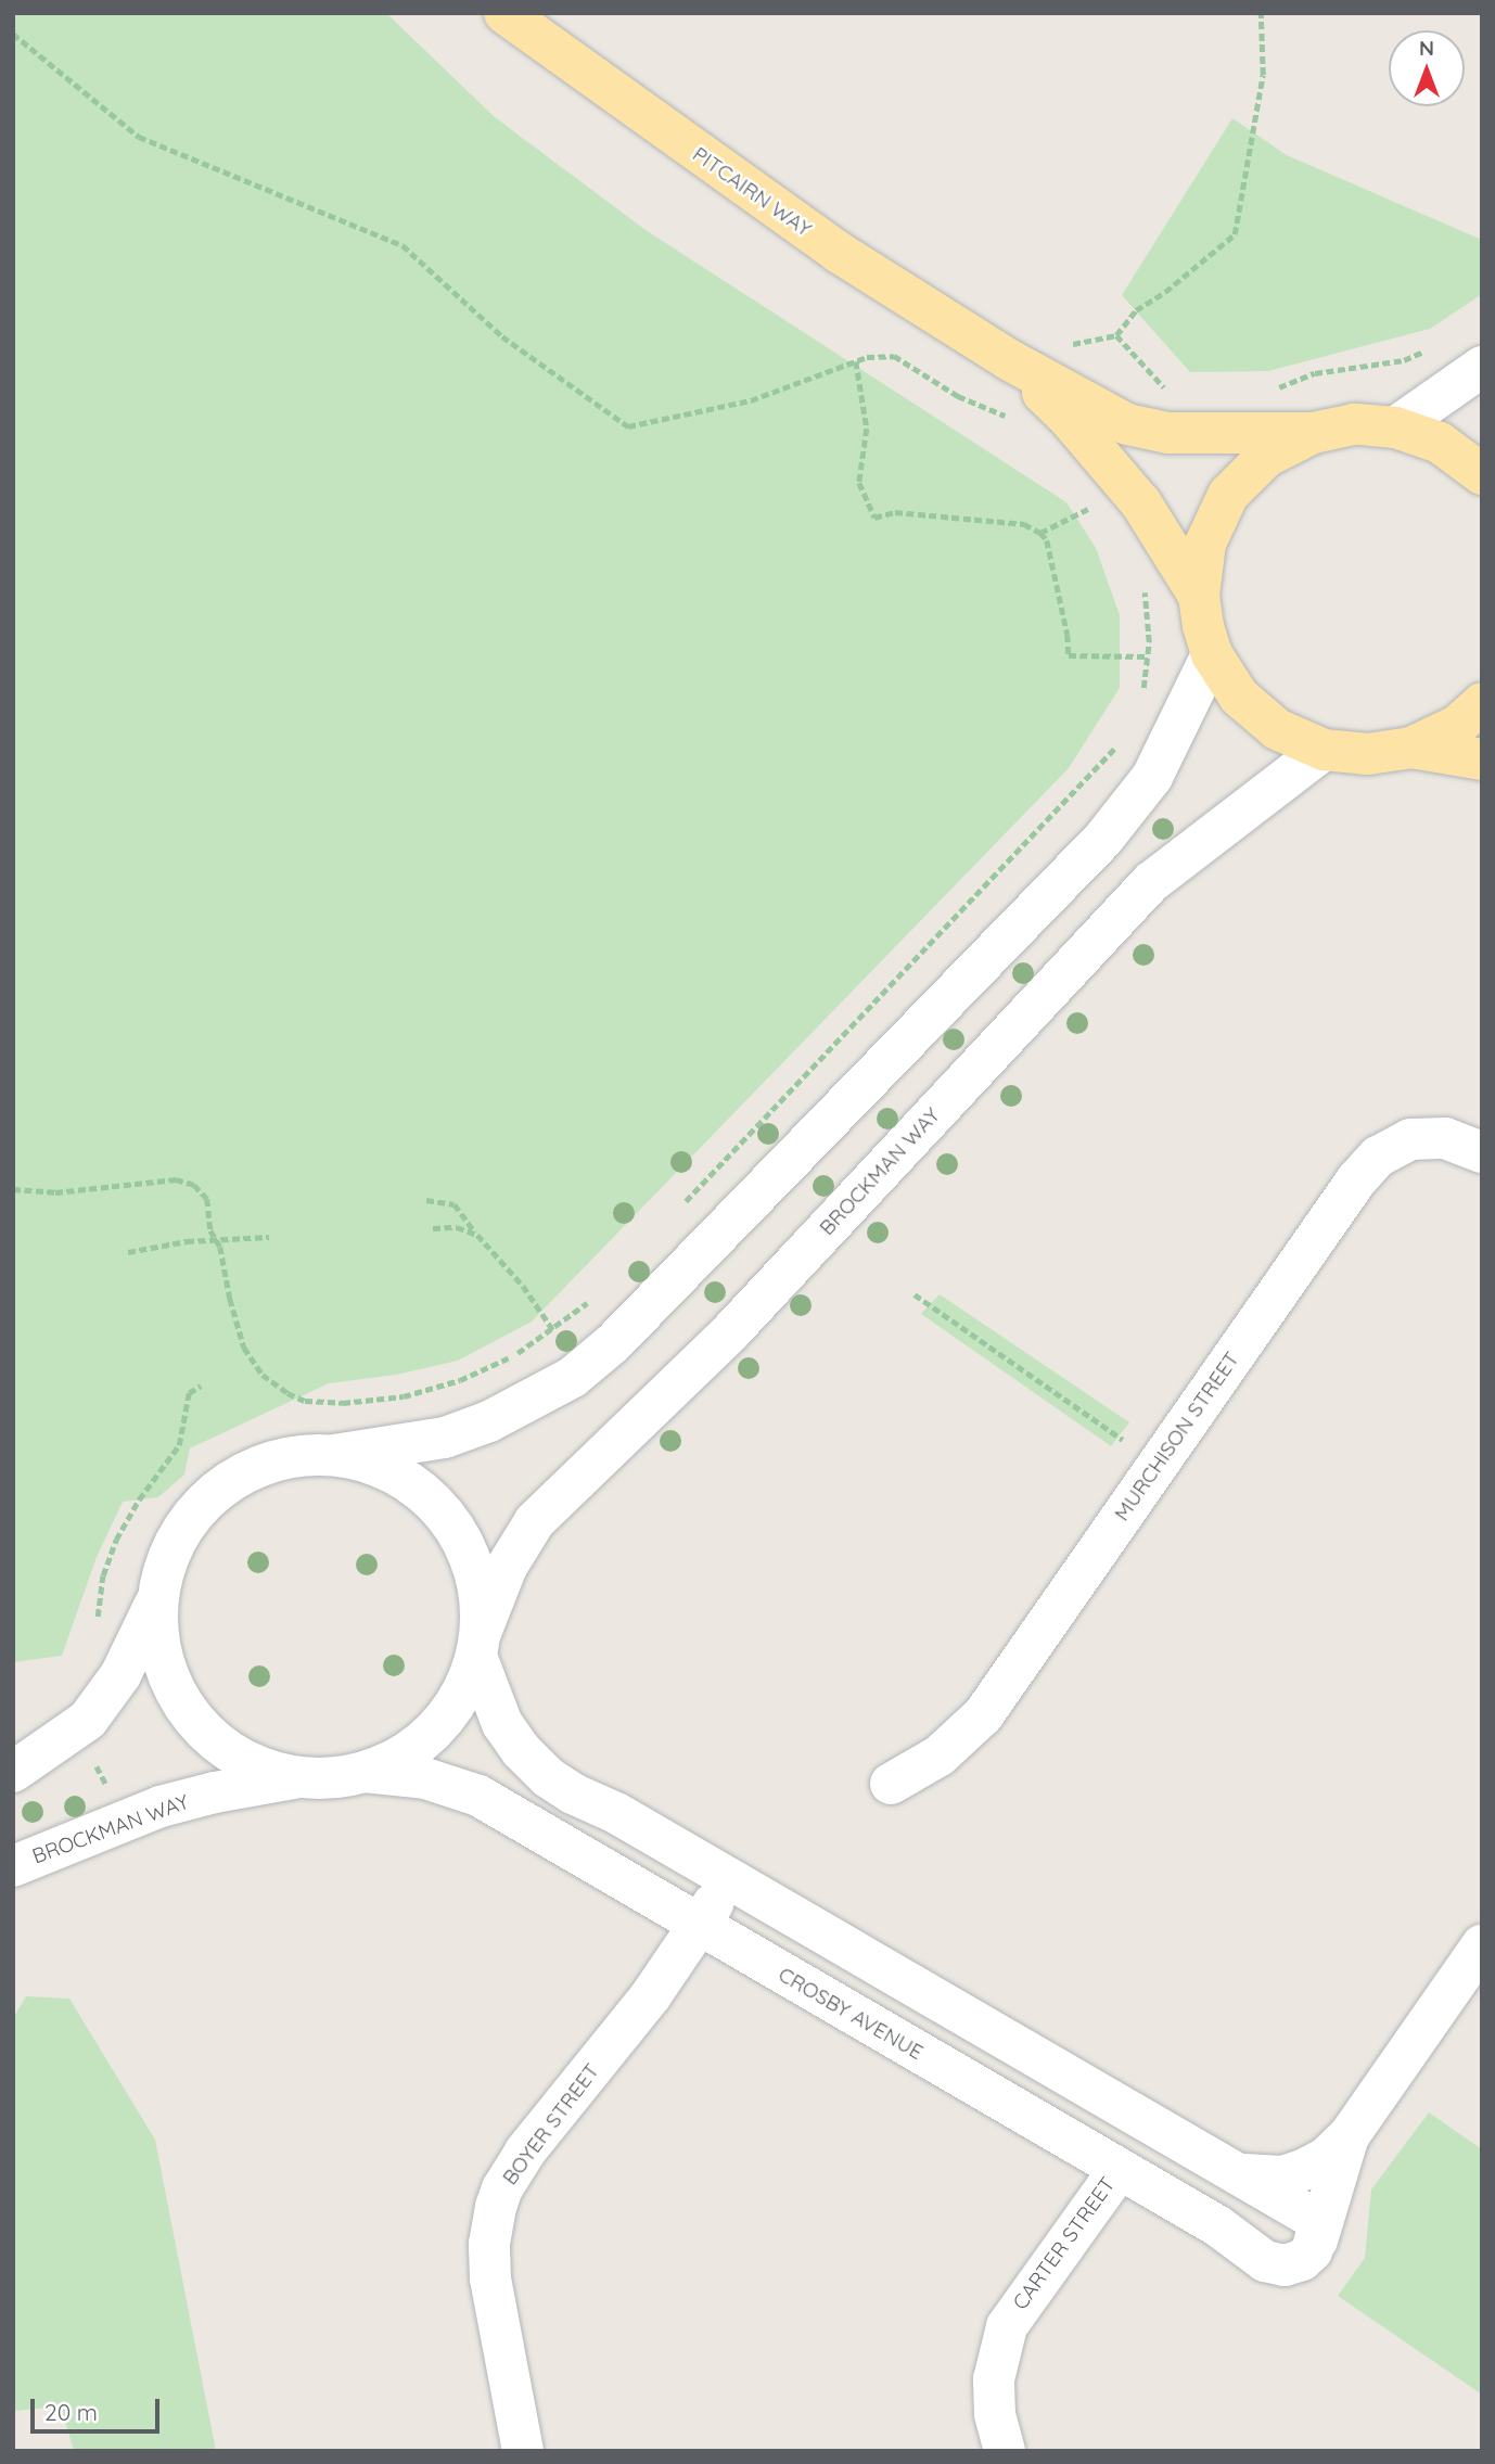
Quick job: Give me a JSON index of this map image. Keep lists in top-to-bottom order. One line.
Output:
{"streets":{"main road":["PITCAIRN WAY"],"street":["BROCKMAN WAY","MURCHISON STREET","CROSBY AVENUE","BOYER STREET","CARTER STREET"]},"crossings":[["BROCKMAN WAY","CROSBY AVENUE"],["CROSBY AVENUE","BOYER STREET"],["CROSBY AVENUE","CARTER STREET"]],"scale_bar":"20 m","north":"top"}
